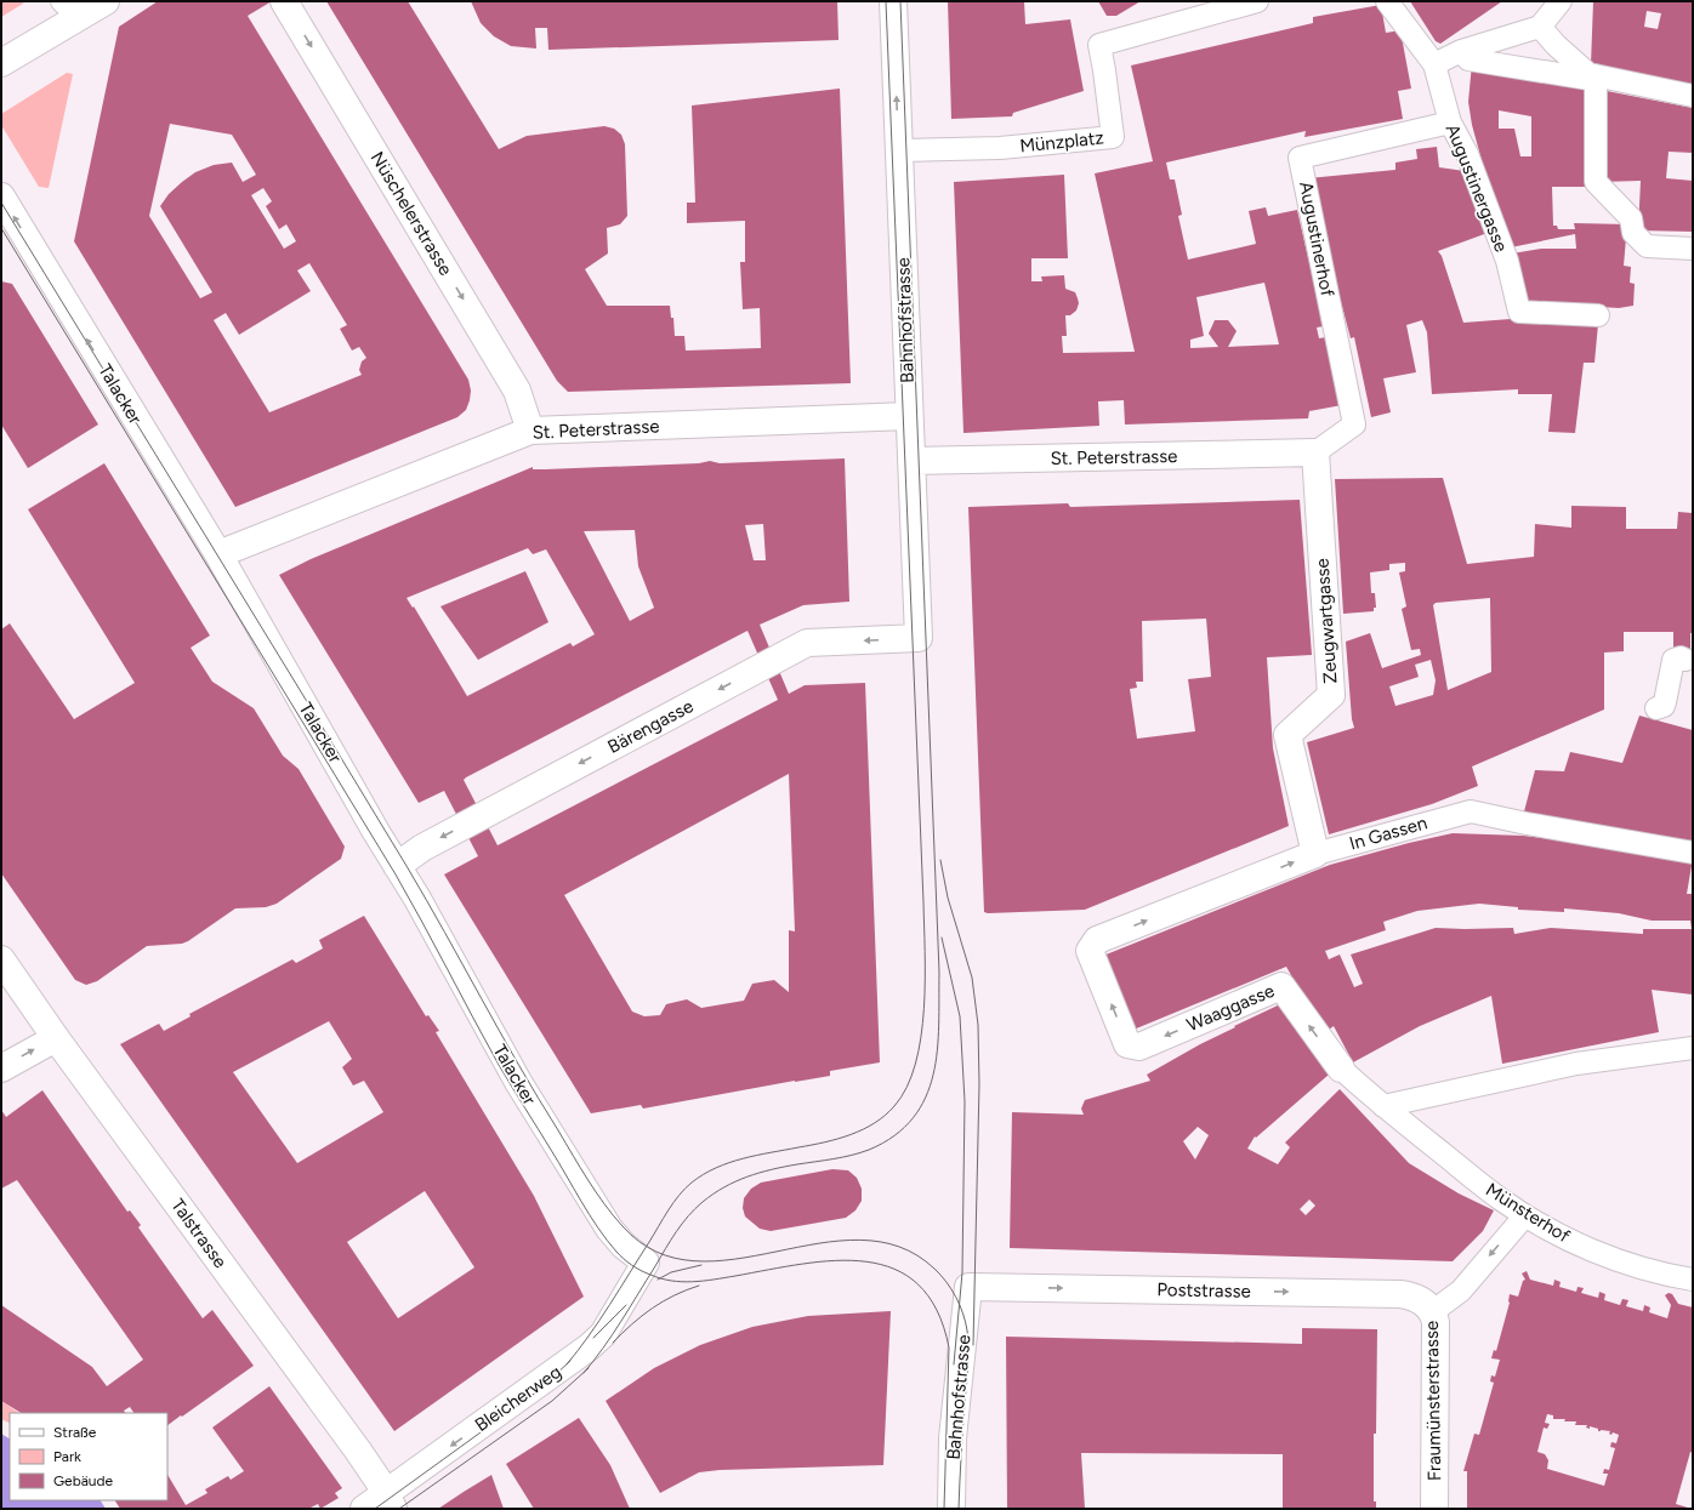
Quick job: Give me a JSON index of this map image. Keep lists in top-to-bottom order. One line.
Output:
{"streets":{"street":["Münzplatz","Augustinergasse","Nüschelerstrasse","Augustinerhof","Bahnhofstrasse","Talacker","St. Peterstrasse","Zeugwartgasse","Bärengasse","In Gassen","Waaggasse","Münsterhof","Talstrasse","Poststrasse","Bleicherweg","Fraumünsterstrasse"]},"crossings":[["Münzplatz","Bahnhofstrasse"],["Augustinergasse","Augustinerhof"],["Nüschelerstrasse","St. Peterstrasse"],["Augustinerhof","St. Peterstrasse"],["Augustinerhof","Zeugwartgasse"],["Bahnhofstrasse","St. Peterstrasse"],["Bahnhofstrasse","Bärengasse"],["Bahnhofstrasse","Poststrasse"],["Talacker","St. Peterstrasse"],["Talacker","Bärengasse"],["Talacker","Bleicherweg"],["St. Peterstrasse","Zeugwartgasse"],["Zeugwartgasse","In Gassen"],["In Gassen","Waaggasse"],["Waaggasse","Münsterhof"],["Münsterhof","Fraumünsterstrasse"],["Talstrasse","Bleicherweg"],["Poststrasse","Fraumünsterstrasse"]],"one_way":["Nüschelerstrasse","Bärengasse","Poststrasse","Bleicherweg","Fraumünsterstrasse"],"legend":["Straße","Park","Gebäude"]}
